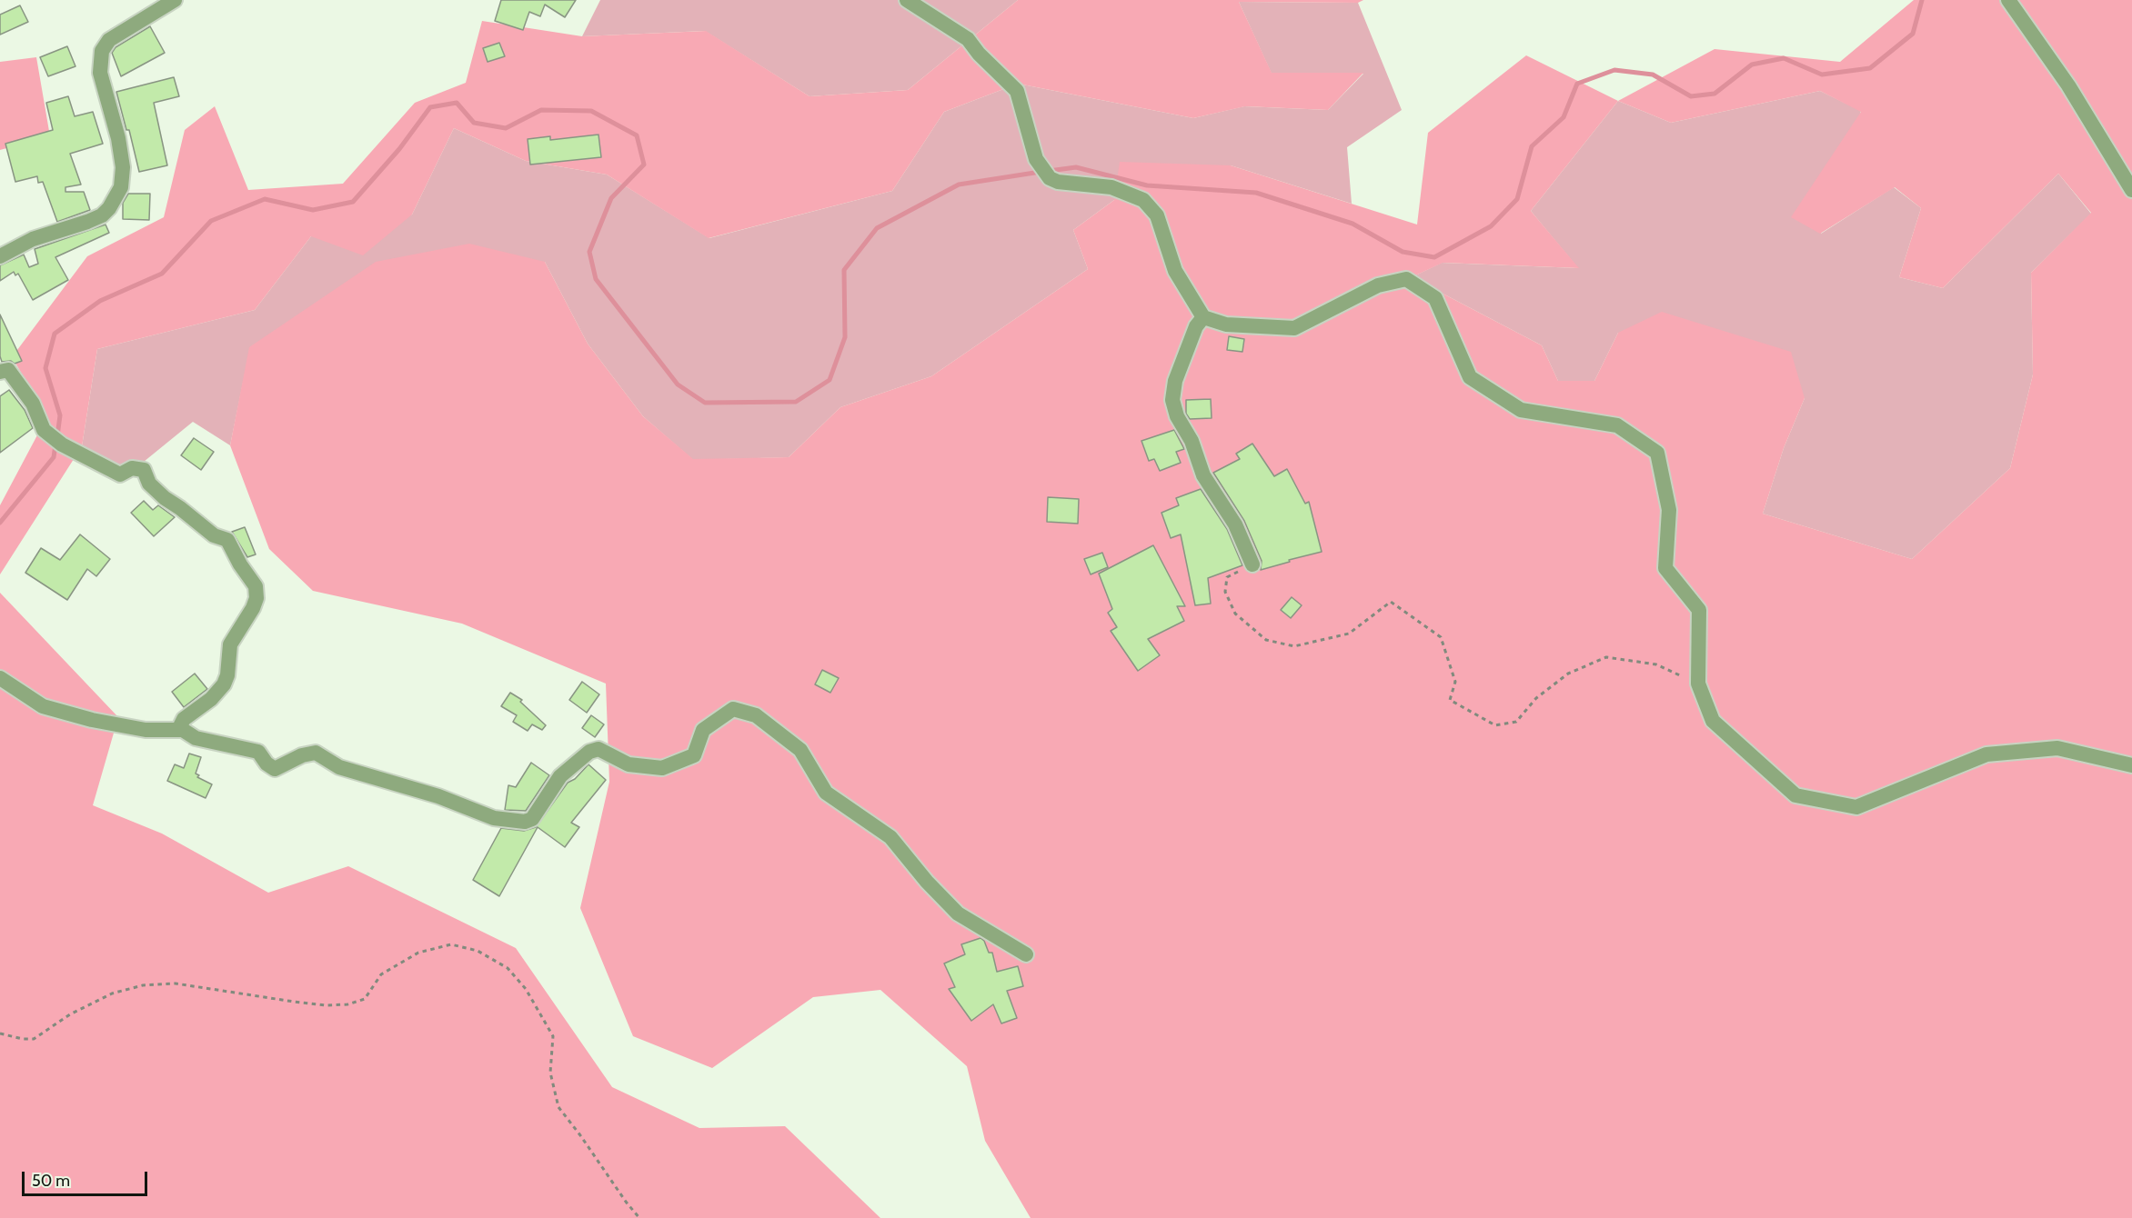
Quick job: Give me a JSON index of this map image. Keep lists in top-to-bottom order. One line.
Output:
{"scale_bar":"50 m"}
